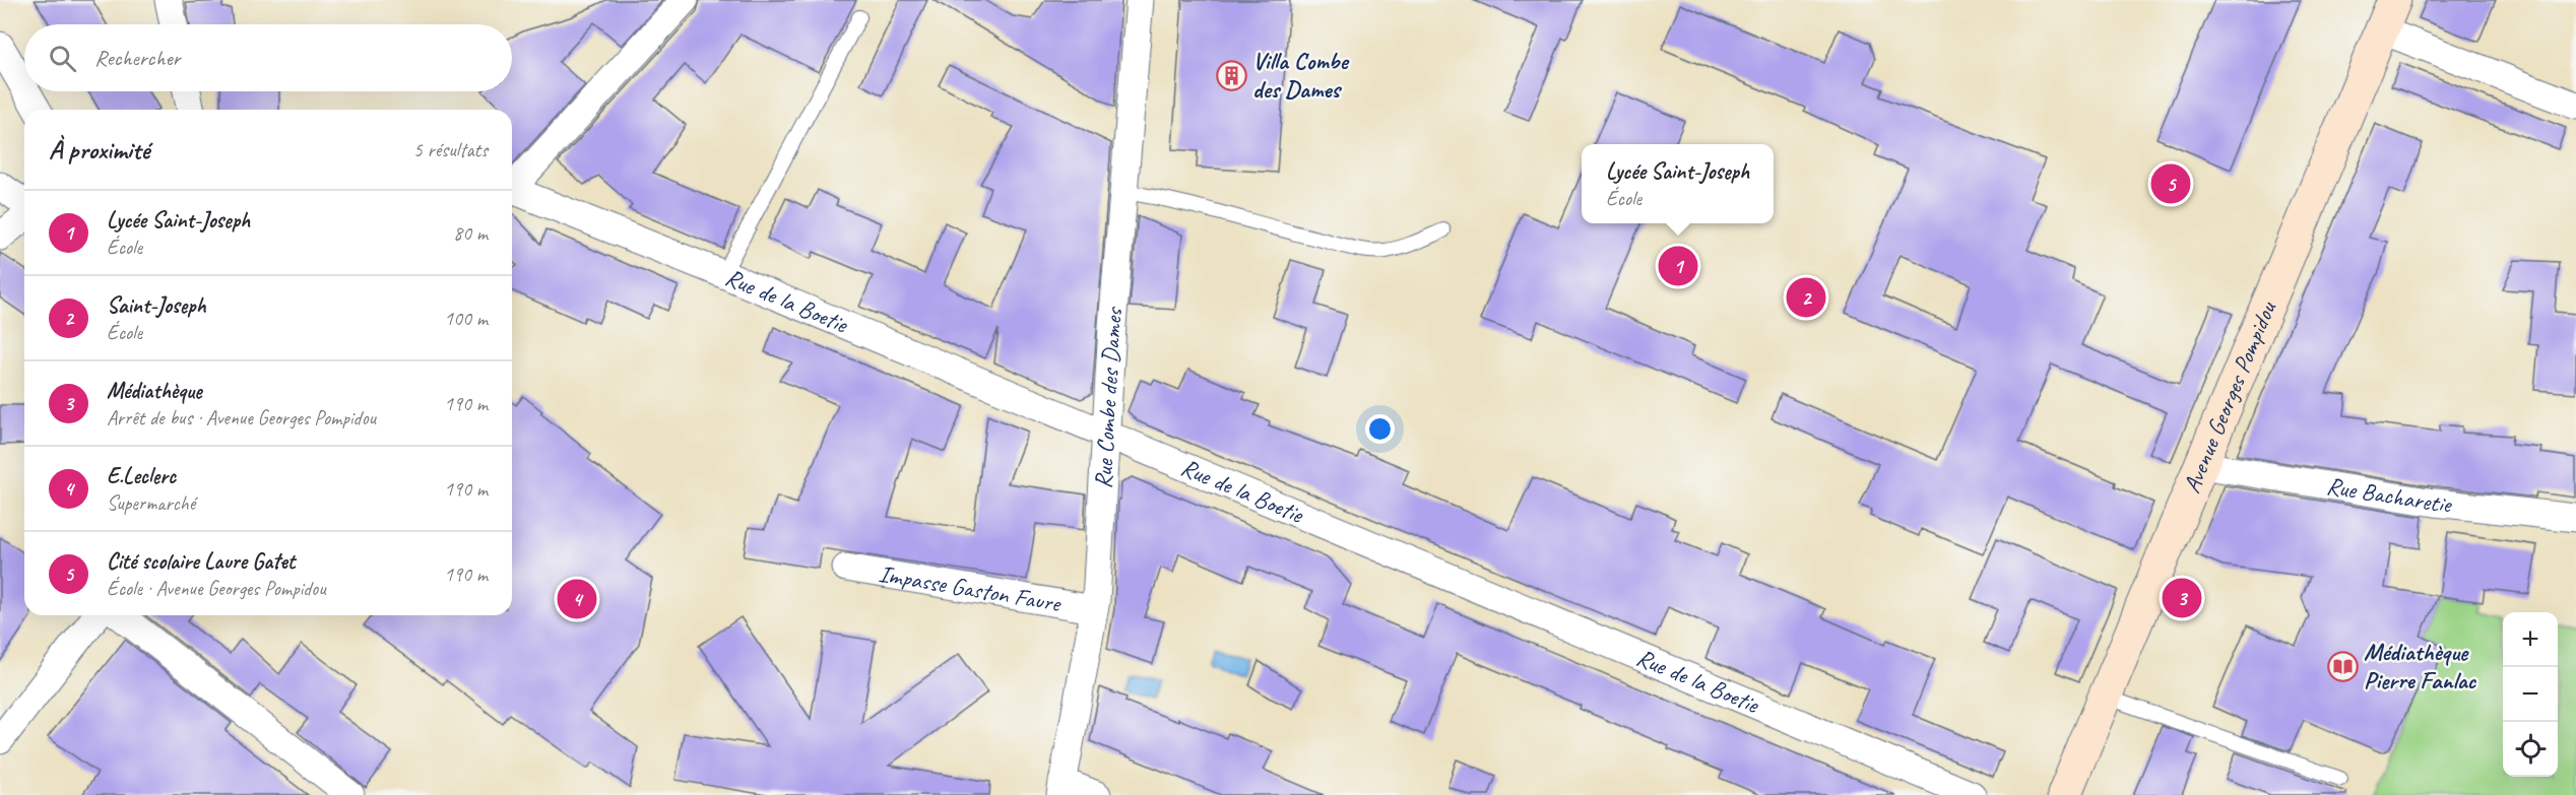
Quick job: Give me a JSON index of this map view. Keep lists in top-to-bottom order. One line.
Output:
{"streets":{"main road":["Avenue Georges Pompidou"],"street":["Rue de la Boetie","Rue Combe des Dames","Rue Bacharetie","Impasse Gaston Faure"]},"crossings":[["Rue de la Boetie","Rue Combe des Dames"],["Avenue Georges Pompidou","Rue Bacharetie"],["Rue Combe des Dames","Impasse Gaston Faure"]],"places":{"building":["Villa Combe des Dames"],"library":["Médiathèque Pierre Fanlac"]},"page":{"search":"Rechercher","heading":["À proximité","5 résultats"],"popup":["Lycée Saint-Joseph","École"],"pins":["5","1","2","3","4"],"list":[{"mark":"1","name":"Lycée Saint-Joseph","note":"École","value":"80 m"},{"mark":"2","name":"Saint-Joseph","note":"École","value":"100 m"},{"mark":"3","name":"Médiathèque","note":"Arrêt de bus · Avenue Georges Pompidou","value":"190 m"},{"mark":"4","name":"E.Leclerc","note":"Supermarché","value":"190 m"},{"mark":"5","name":"Cité scolaire Laure Gatet","note":"École · Avenue Georges Pompidou","value":"190 m"}],"map_buttons":["+","−"]}}
